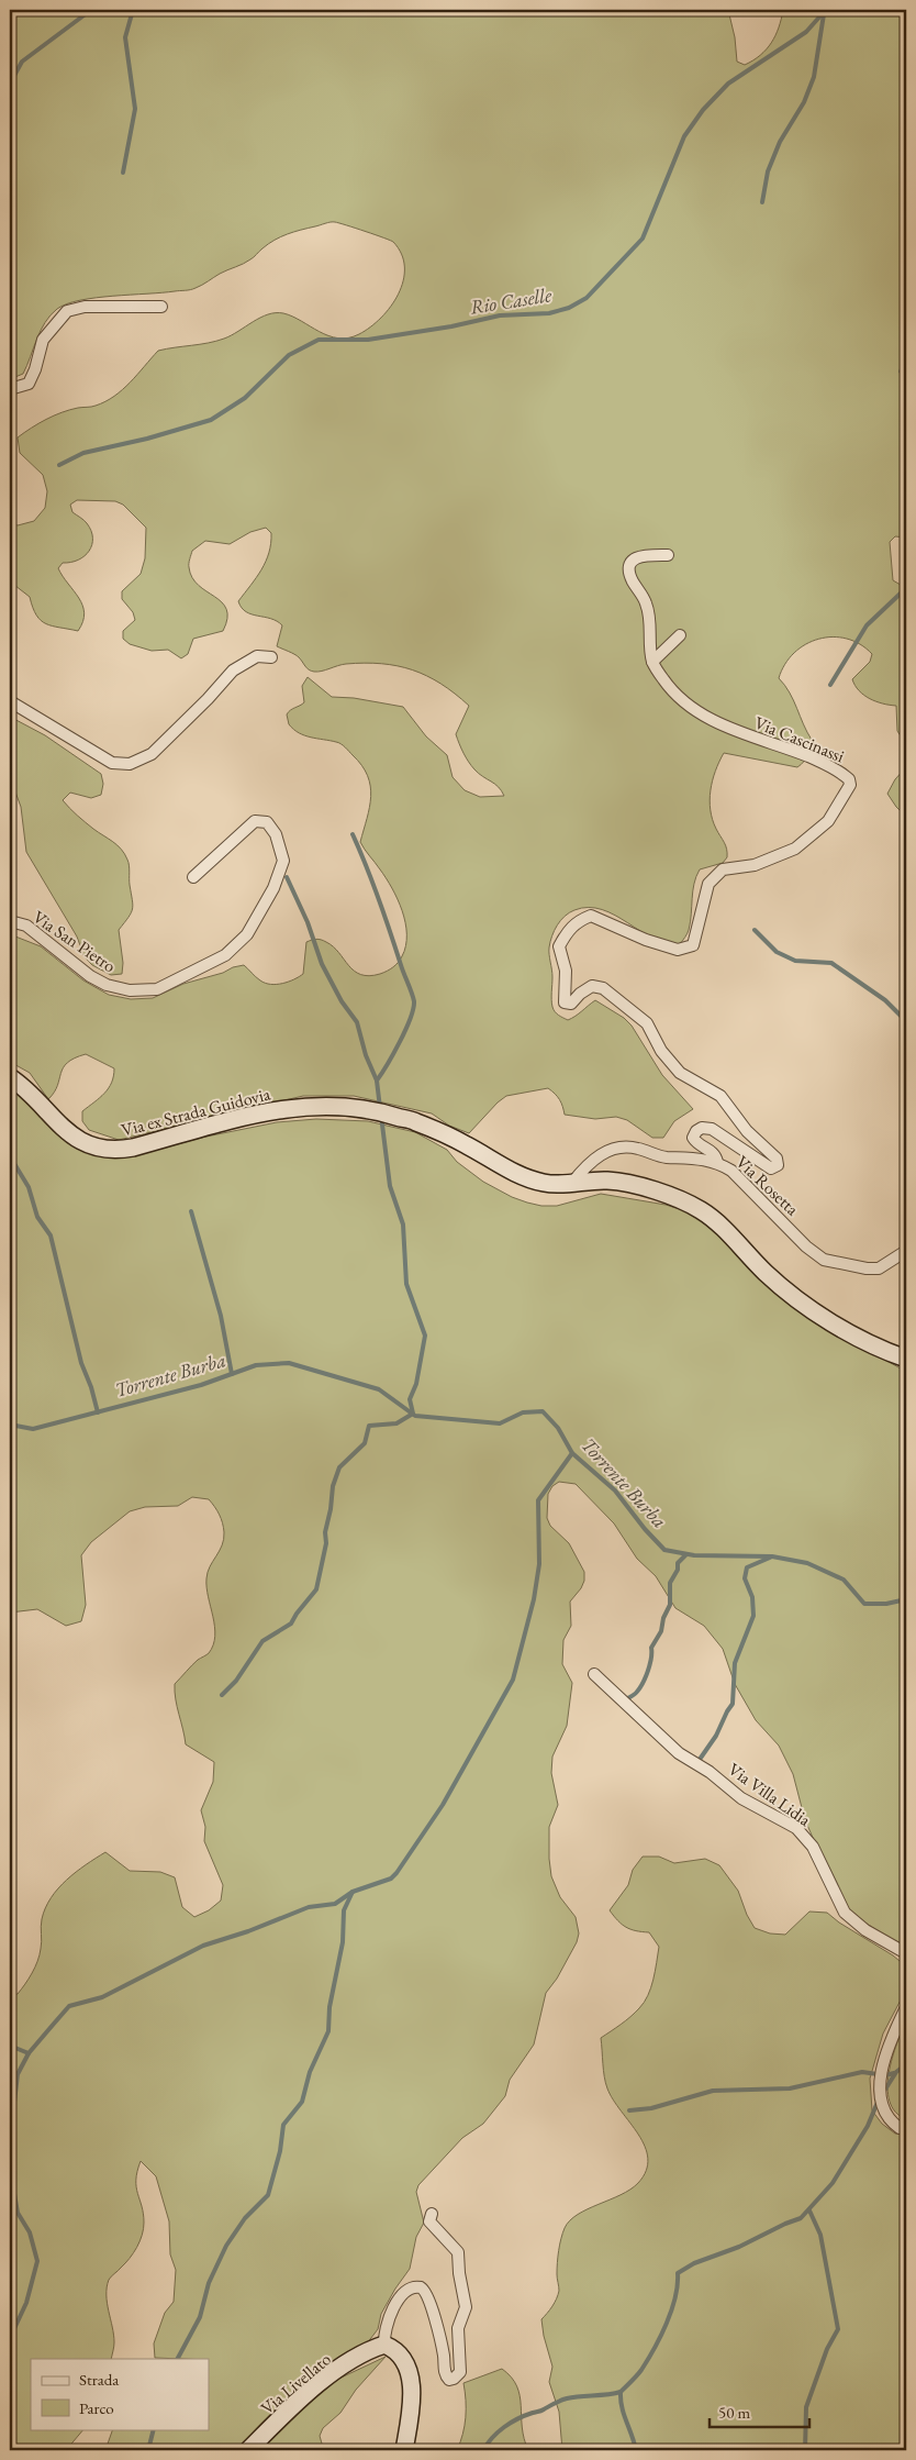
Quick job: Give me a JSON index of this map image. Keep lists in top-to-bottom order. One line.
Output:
{"streets":{"street":["Via Cascinassi","Via San Pietro","Via ex Strada Guidovia","Via Rosetta","Via Villa Lidia","Via Livellato"]},"crossings":[["Via Cascinassi","Via Rosetta"],["Via ex Strada Guidovia","Via Rosetta"]],"water":["Rio Caselle","Torrente Burba"],"legend":["Strada","Parco"],"scale_bar":"50 m"}
